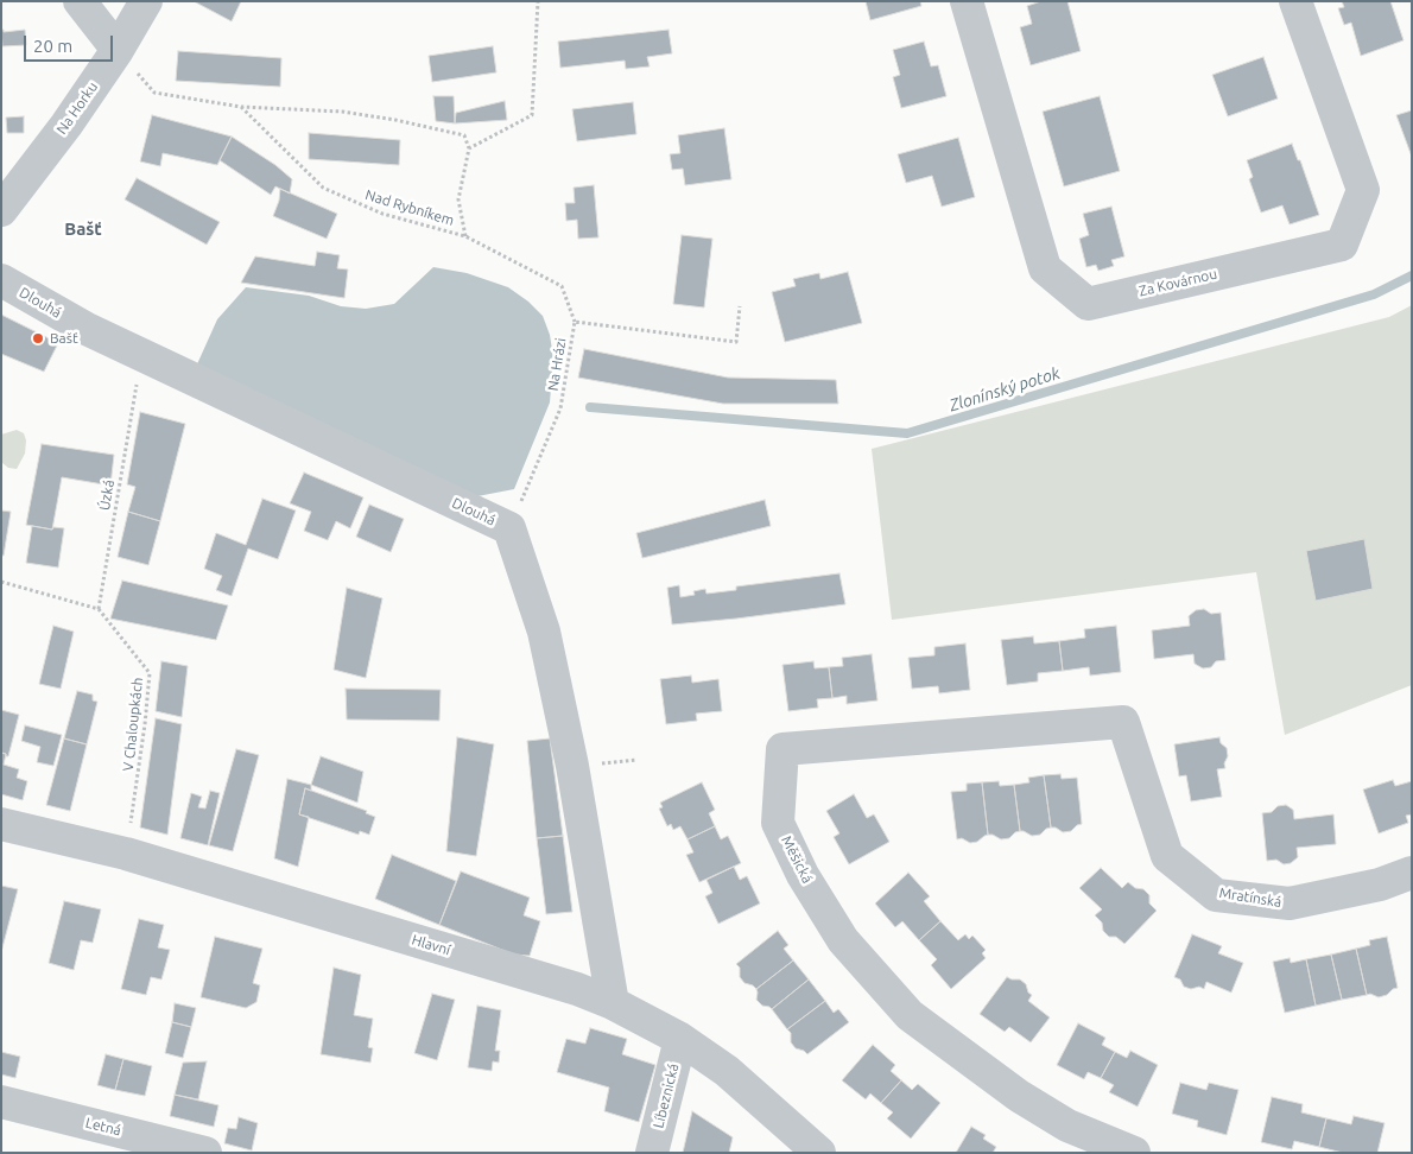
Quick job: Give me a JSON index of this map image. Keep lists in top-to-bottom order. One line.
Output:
{"streets":{"street":["Na Horku","Za Kovárnou","Dlouhá","Měšická","Mratínská","Hlavní","Líbeznická","Letná"],"path":["Nad Rybníkem","Na Hrázi","Úzká","V Chaloupkách"]},"crossings":[["Nad Rybníkem","Na Hrázi"],["Dlouhá","Na Hrázi"],["Dlouhá","Hlavní"],["Úzká","V Chaloupkách"],["V Chaloupkách","Hlavní"],["Měšická","Mratínská"],["Hlavní","Líbeznická"]],"districts":["Bašť"],"water":["Zlonínský potok"],"places":["Bašť"],"scale_bar":"20 m"}
